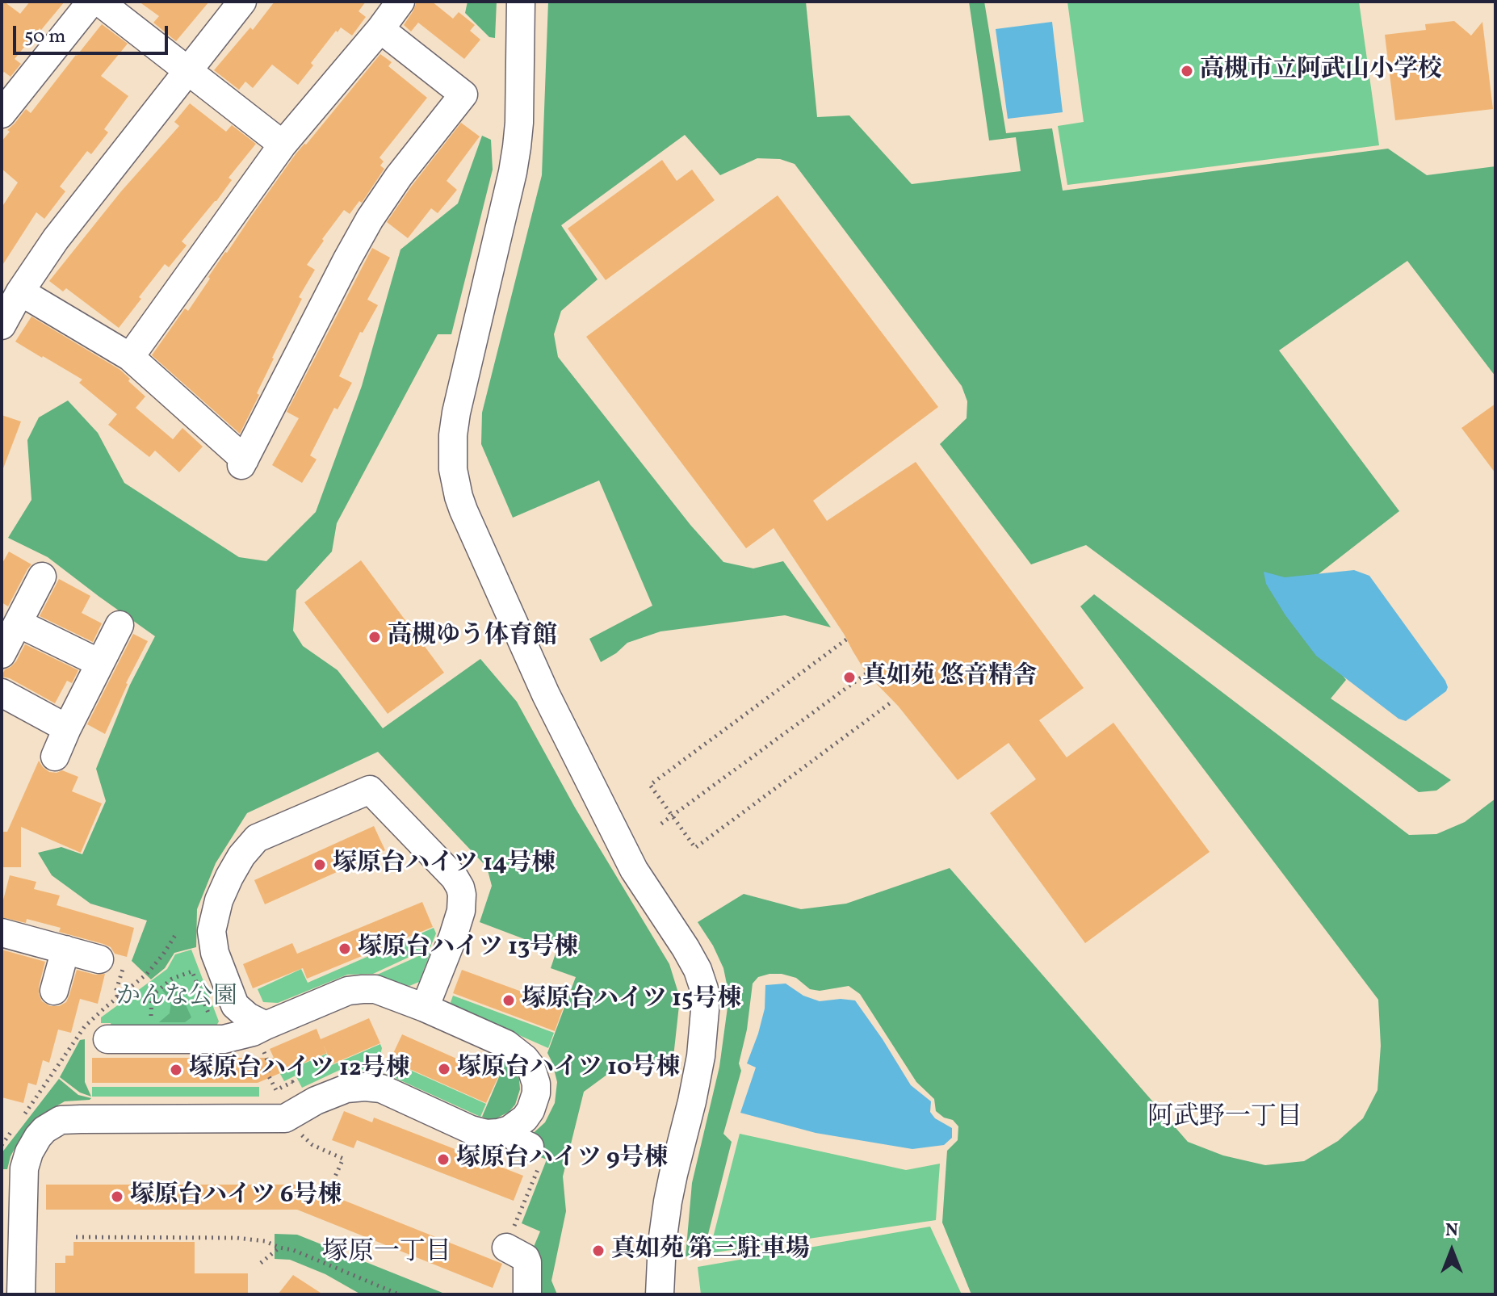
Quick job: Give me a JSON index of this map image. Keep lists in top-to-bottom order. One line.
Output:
{"districts":["阿武野一丁目","塚原一丁目"],"parks":["かんな公園"],"places":["高槻市立阿武山小学校","高槻ゆう体育館","真如苑 悠音精舎","塚原台ハイツ 14号棟","塚原台ハイツ 13号棟","塚原台ハイツ 15号棟","塚原台ハイツ 10号棟","塚原台ハイツ 12号棟","塚原台ハイツ 9号棟","塚原台ハイツ 6号棟","真如苑 第三駐車場"],"scale_bar":"50 m","north":"top"}
